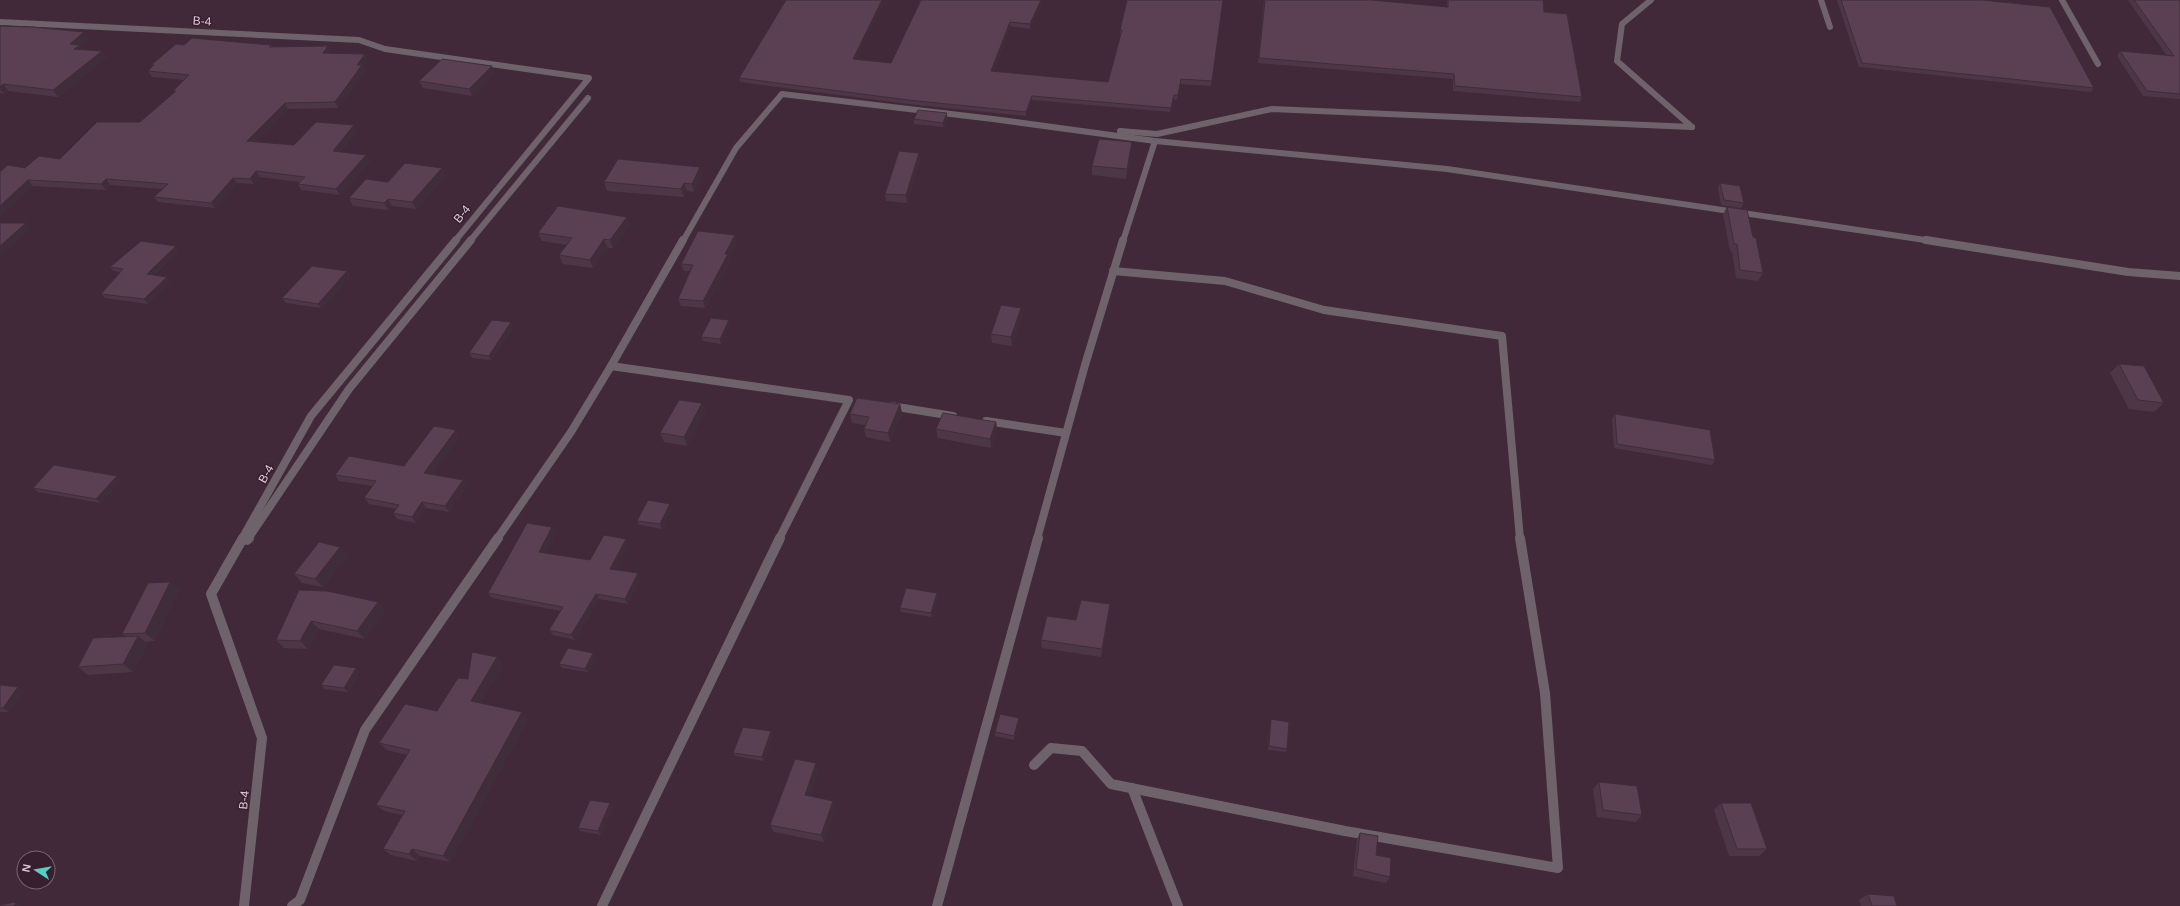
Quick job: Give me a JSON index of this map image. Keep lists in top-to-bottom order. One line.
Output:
{"streets":{"street":["B-4"]},"north":"left"}
